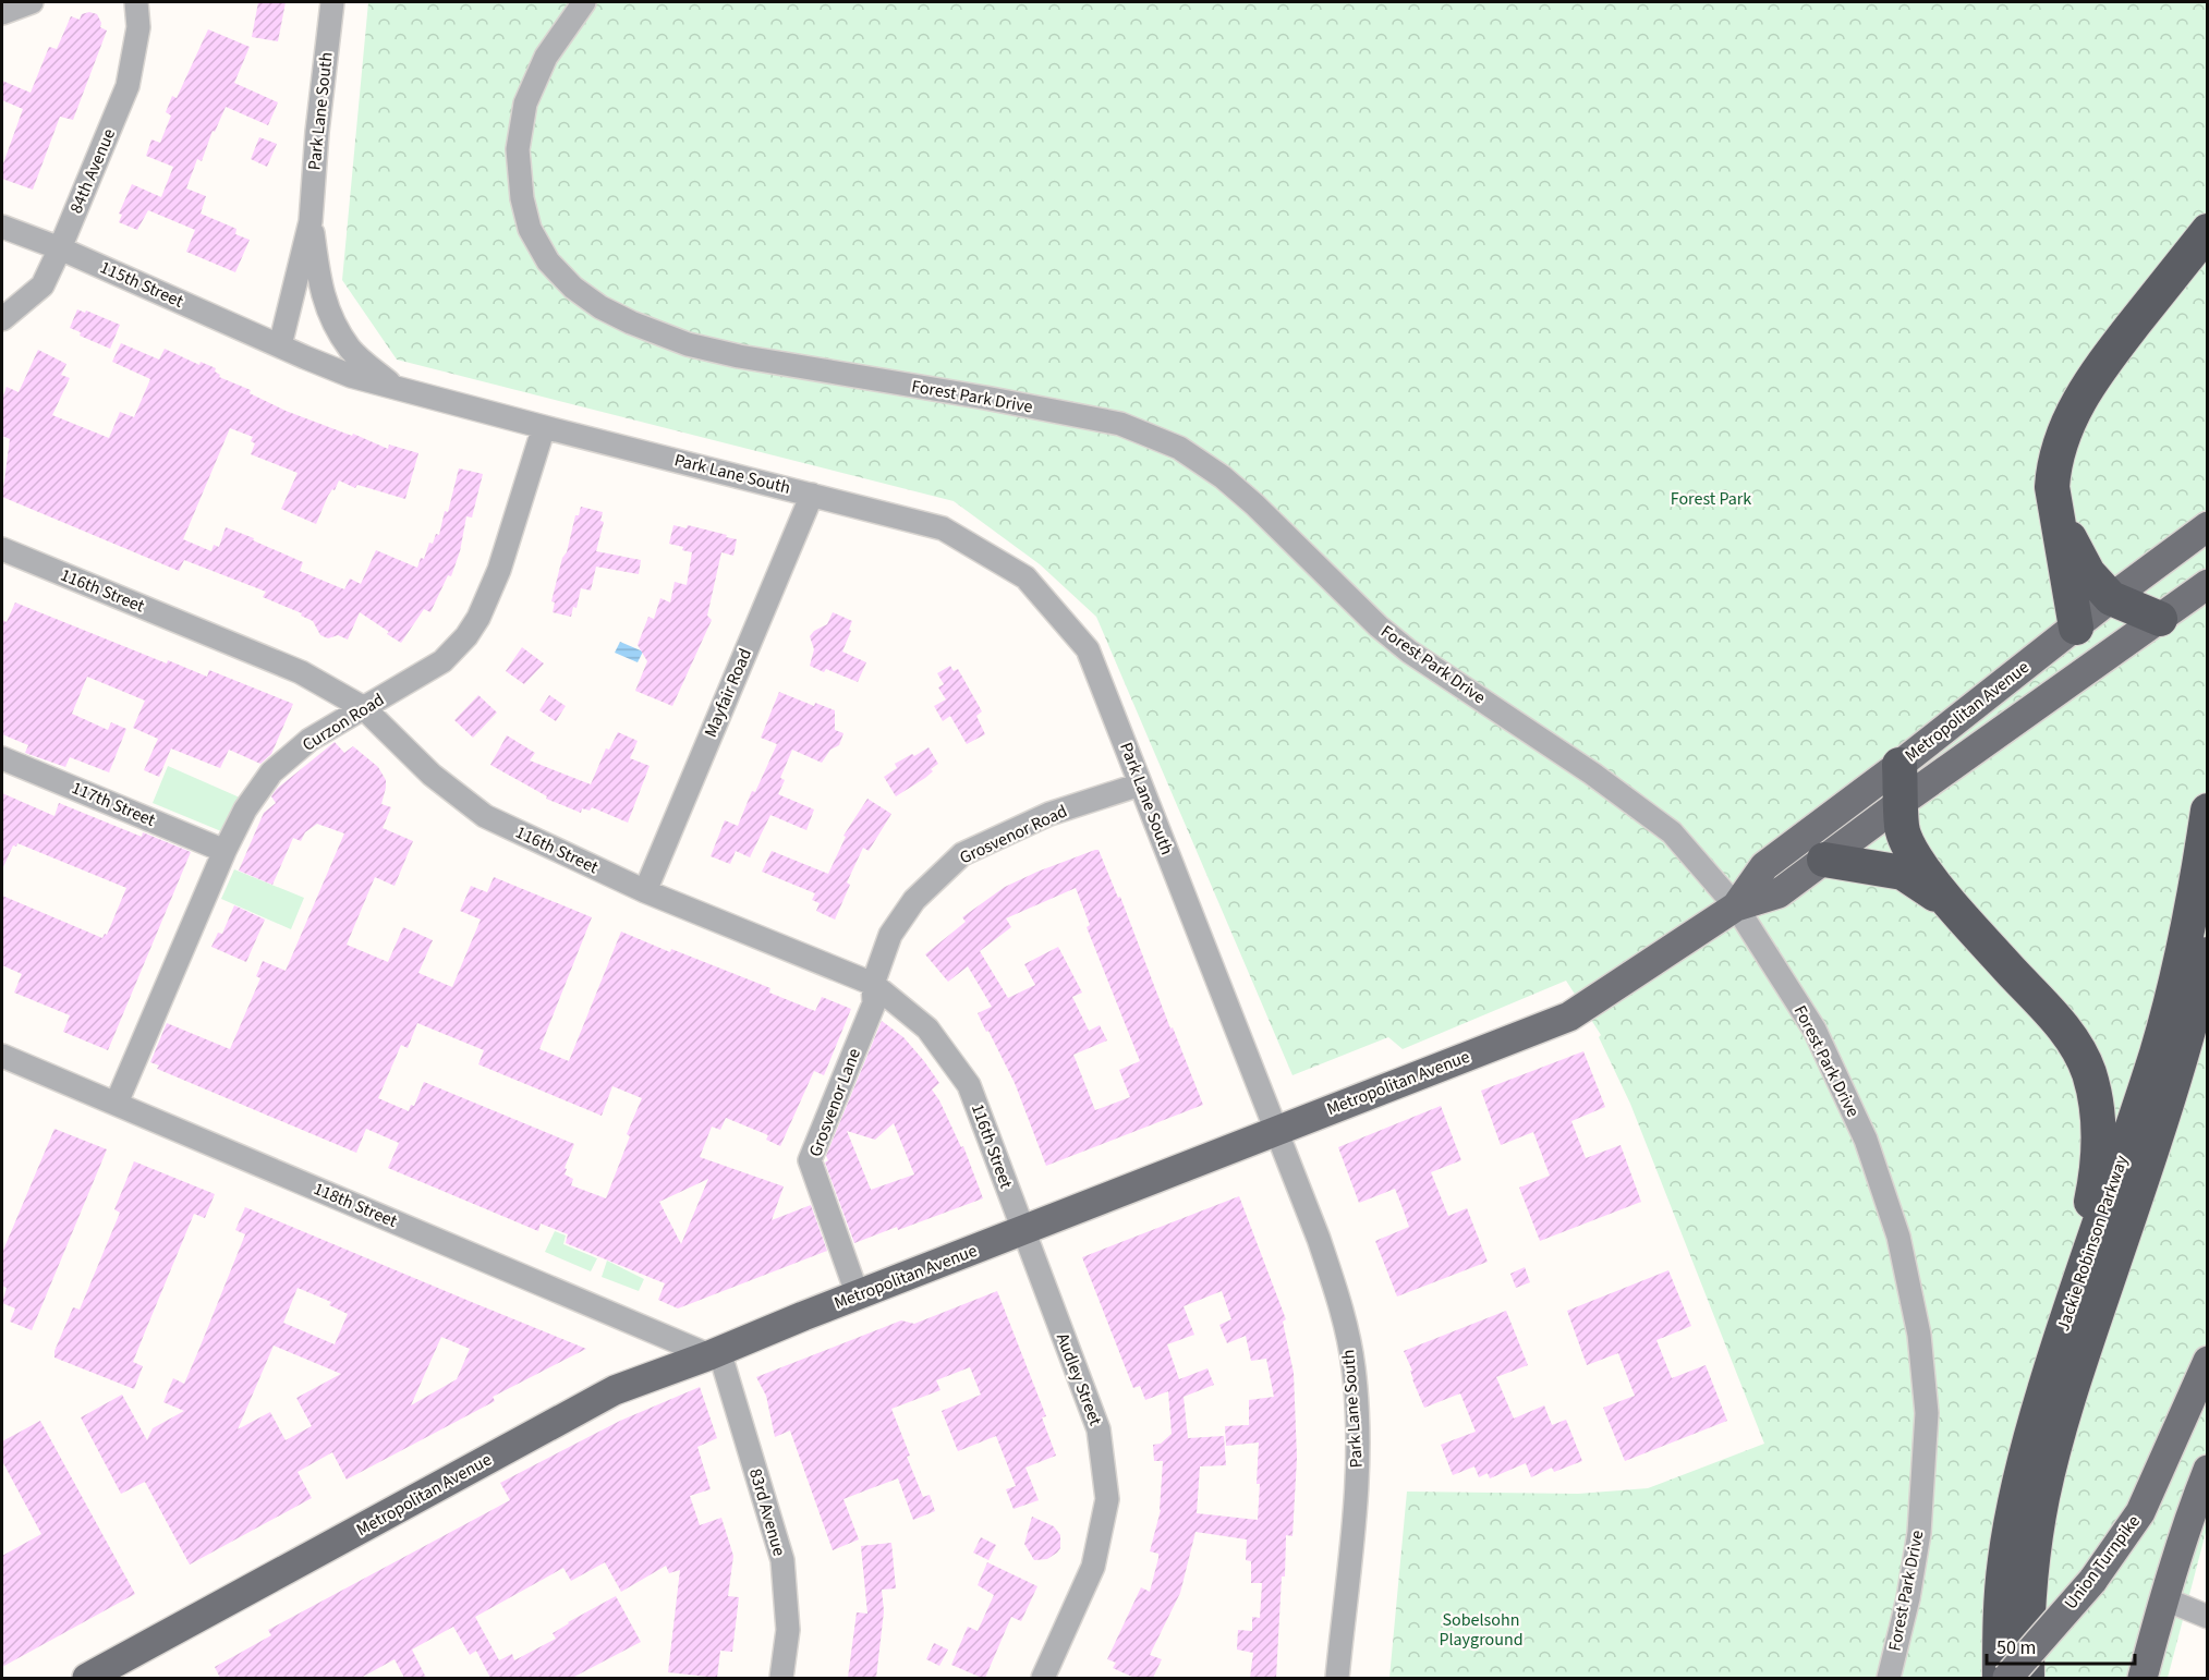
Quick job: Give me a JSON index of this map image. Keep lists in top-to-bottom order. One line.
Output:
{"streets":{"highway":["Jackie Robinson Parkway"],"main road":["Metropolitan Avenue","Union Turnpike"],"street":["Park Lane South","84th Avenue","115th Street","Forest Park Drive","116th Street","Mayfair Road","Curzon Road","117th Street","Grosvenor Road","Grosvenor Lane","118th Street","Audley Street","83rd Avenue"]},"crossings":[["Park Lane South","115th Street"],["Park Lane South","Mayfair Road"],["Park Lane South","Metropolitan Avenue"],["Park Lane South","Curzon Road"],["Park Lane South","Grosvenor Road"],["84th Avenue","115th Street"],["Forest Park Drive","Metropolitan Avenue"],["116th Street","Mayfair Road"],["116th Street","Metropolitan Avenue"],["116th Street","Curzon Road"],["116th Street","Grosvenor Road"],["116th Street","Grosvenor Lane"],["116th Street","Audley Street"],["Metropolitan Avenue","Grosvenor Lane"],["Metropolitan Avenue","118th Street"],["Metropolitan Avenue","Audley Street"],["Metropolitan Avenue","83rd Avenue"],["Curzon Road","117th Street"],["Curzon Road","118th Street"],["Grosvenor Road","Grosvenor Lane"],["118th Street","83rd Avenue"]],"parks":["Forest Park","Sobelsohn Playground"],"scale_bar":"50 m"}
